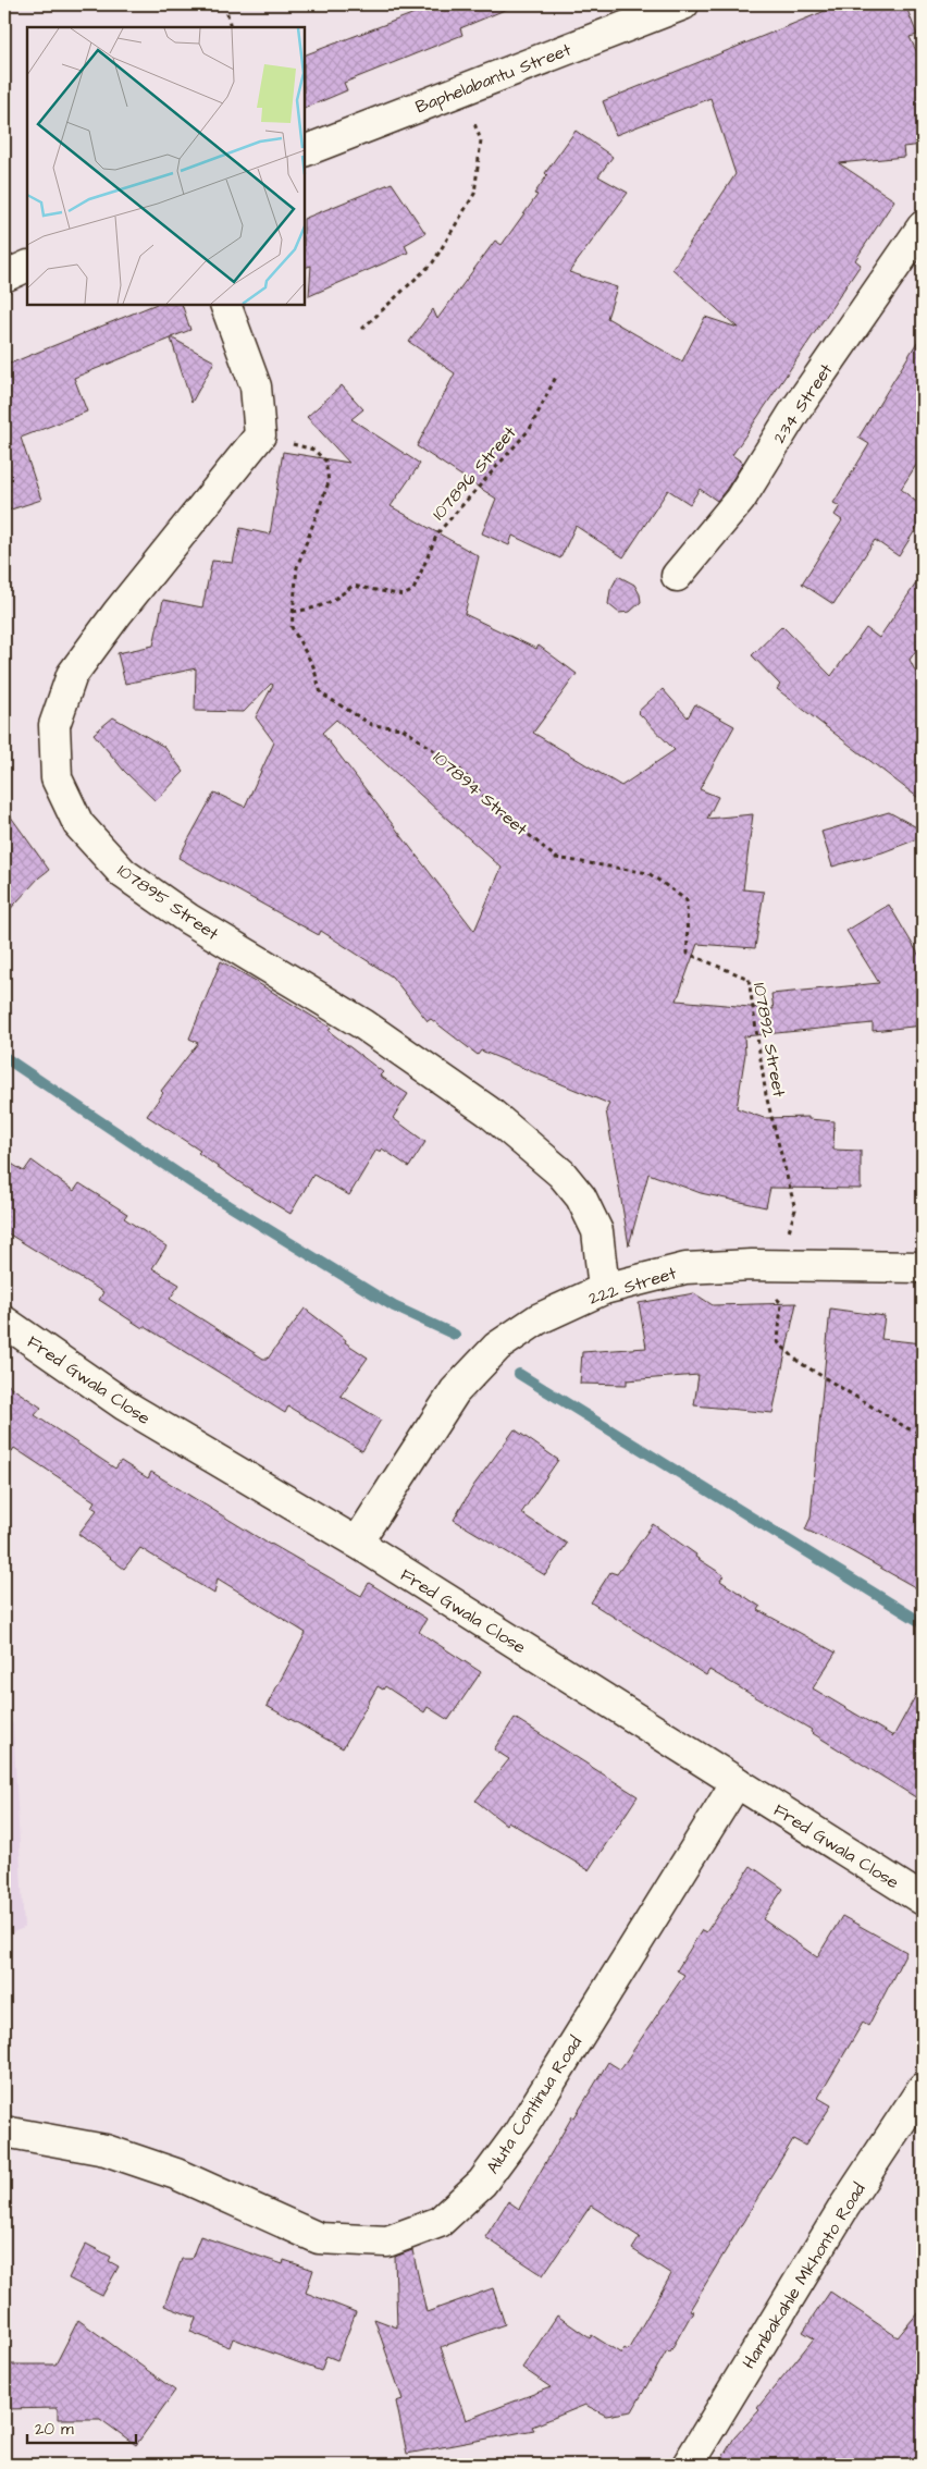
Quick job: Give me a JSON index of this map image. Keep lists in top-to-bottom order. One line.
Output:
{"streets":{"street":["Baphelabantu Street","234 Street","107895 Street","222 Street","Fred Gwala Close","Aluta Continua Road","Hambakahle Mkhonto Road"],"path":["107896 Street","107894 Street","107892 Street"]},"crossings":[["107896 Street","107894 Street"],["107894 Street","107895 Street"],["107894 Street","107892 Street"],["107895 Street","222 Street"],["107892 Street","222 Street"],["222 Street","Fred Gwala Close"],["Fred Gwala Close","Aluta Continua Road"]],"scale_bar":"20 m"}
